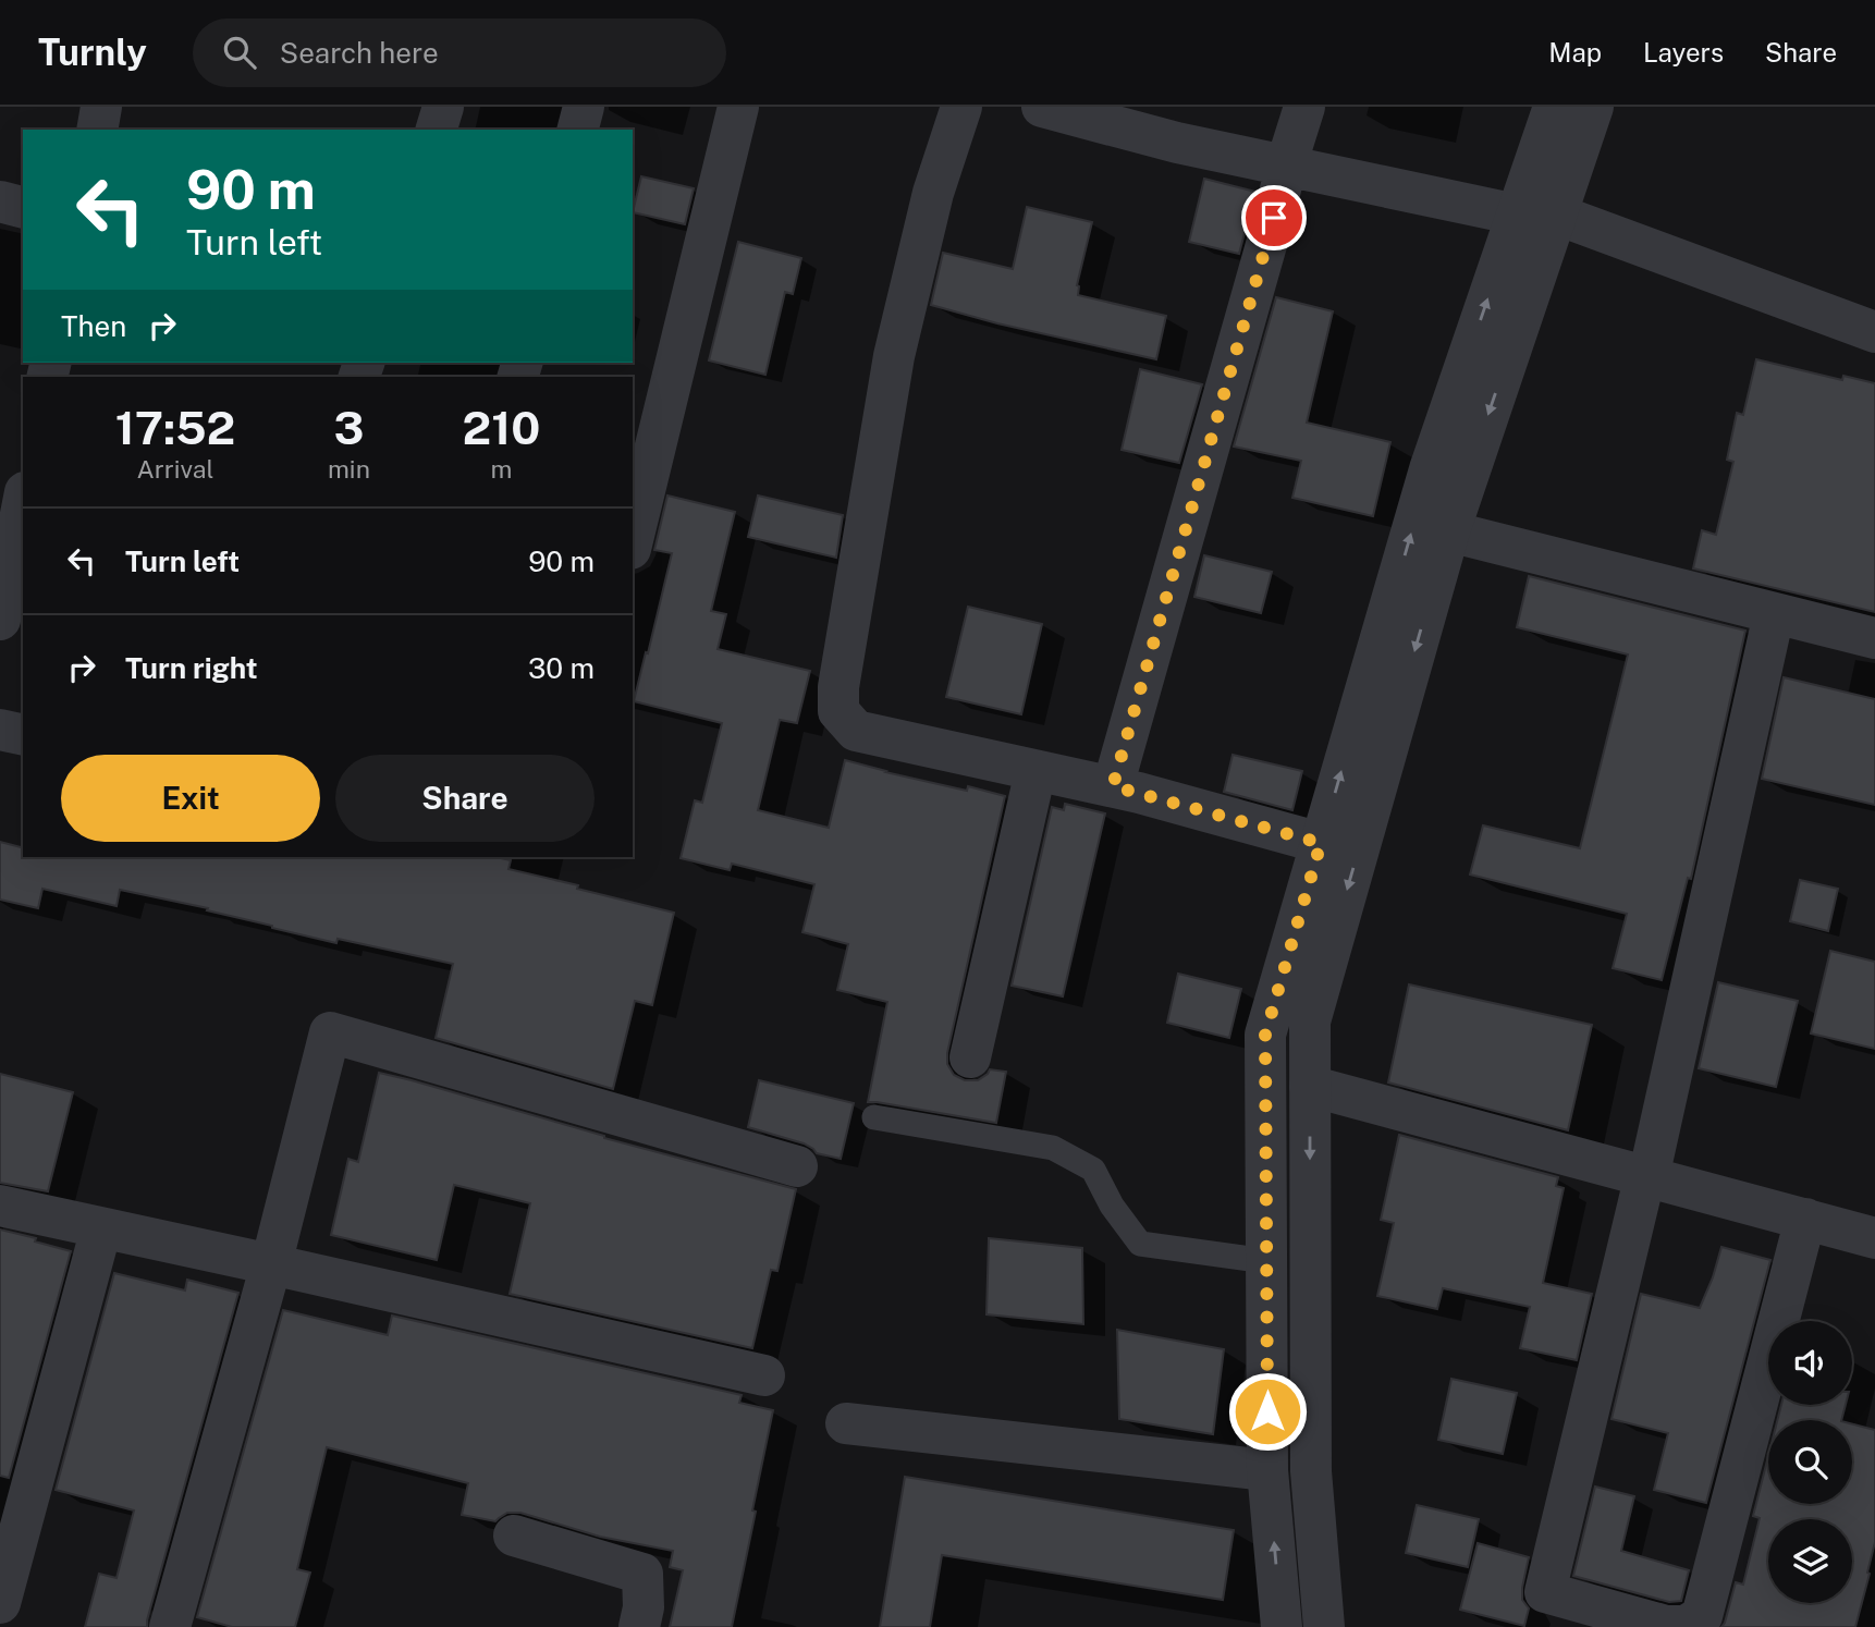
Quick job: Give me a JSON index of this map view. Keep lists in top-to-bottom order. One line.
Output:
{"page":{"header":"Turnly","search":"Search here","nav":["Map","Layers","Share"],"turn":["90 m","Turn left"],"then":"Then","eta":["17:52","Arrival","3","min","210","m"],"list":[{"name":"Turn left","value":"90 m"},{"name":"Turn right","value":"30 m"}],"buttons":["Exit","Share"]}}
